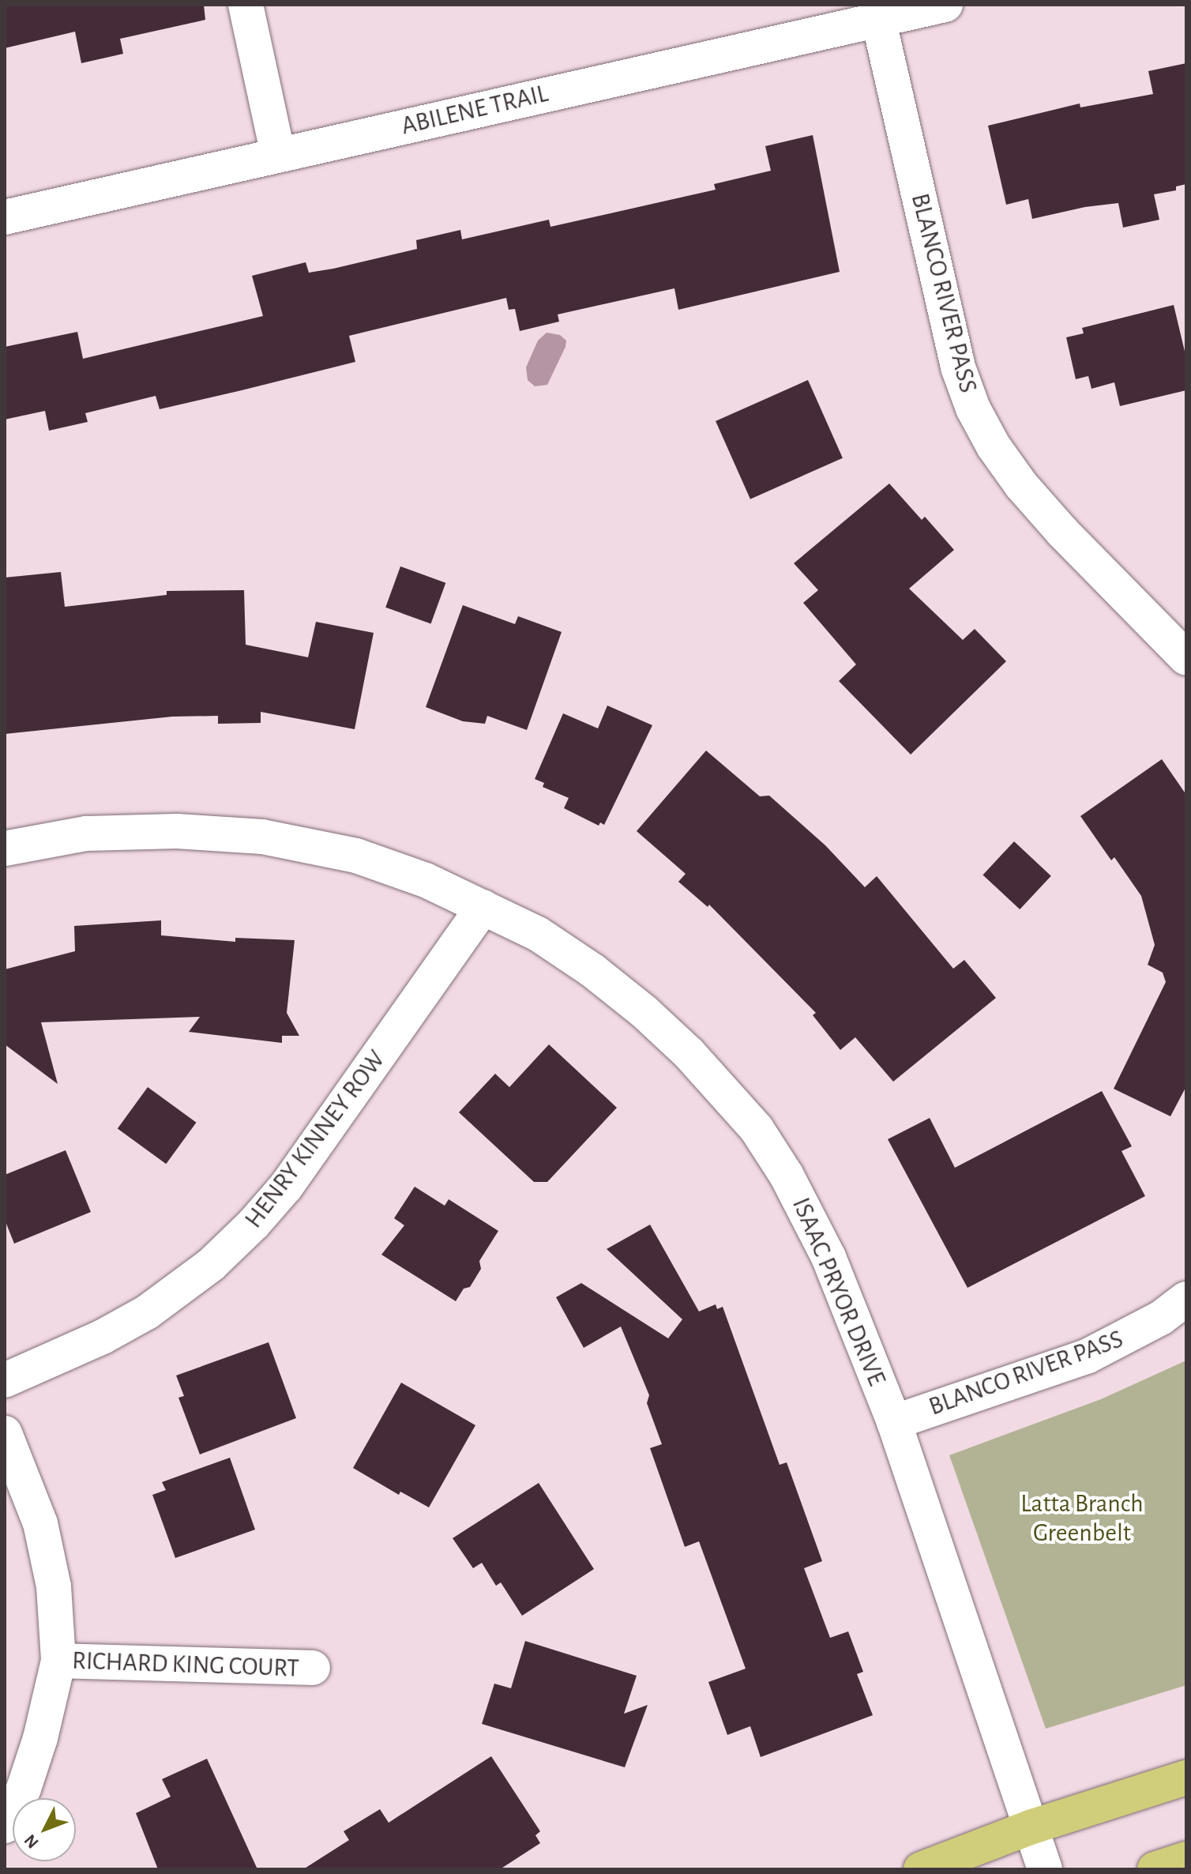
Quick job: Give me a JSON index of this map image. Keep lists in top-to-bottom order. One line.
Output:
{"streets":{"street":["ABILENE TRAIL","BLANCO RIVER PASS","HENRY KINNEY ROW","ISAAC PRYOR DRIVE","RICHARD KING COURT"]},"crossings":[["ABILENE TRAIL","BLANCO RIVER PASS"],["BLANCO RIVER PASS","ISAAC PRYOR DRIVE"],["HENRY KINNEY ROW","ISAAC PRYOR DRIVE"]],"parks":["Latta Branch Greenbelt"],"north":"bottom left"}
